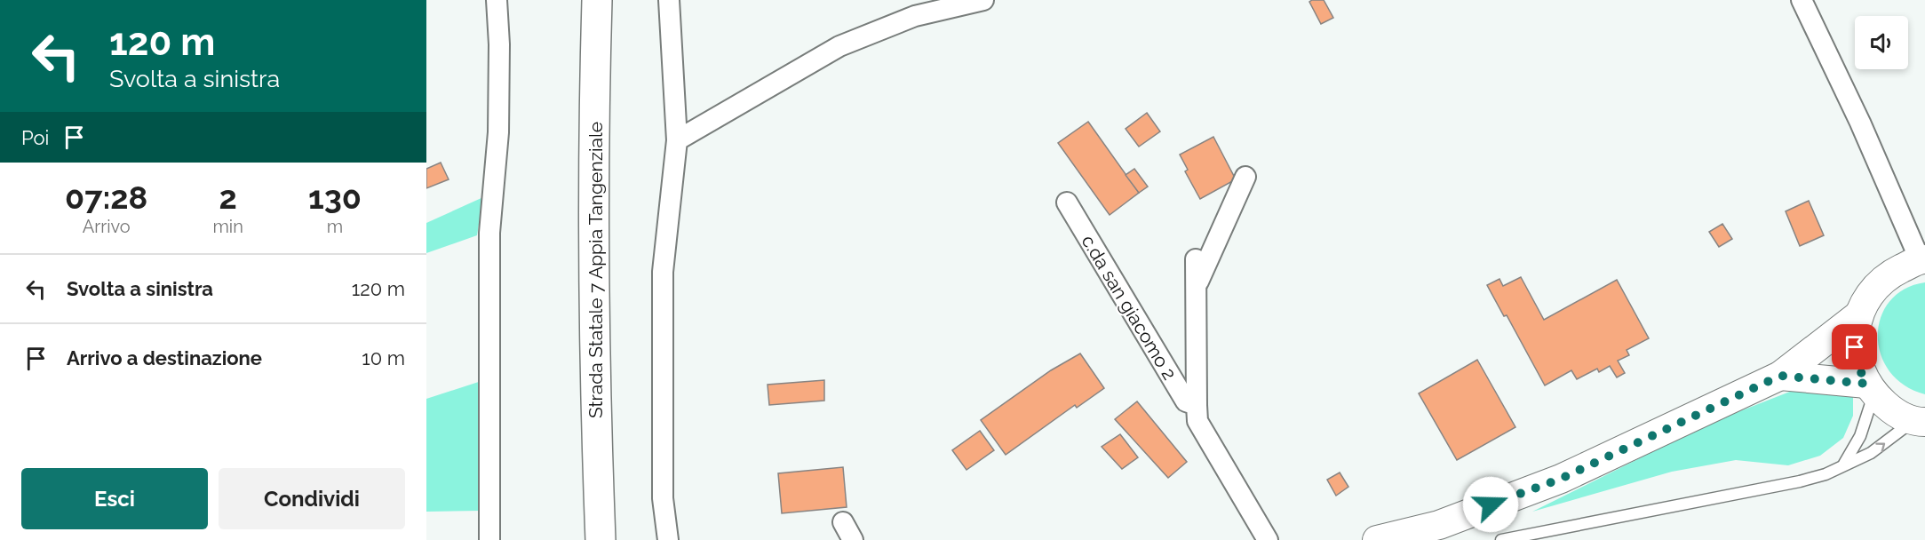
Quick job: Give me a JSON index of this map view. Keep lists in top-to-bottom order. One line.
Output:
{"streets":{"highway":["Strada Statale 7 Appia Tangenziale"],"street":["c.da san giacomo 2"]},"page":{"turn":["120 m","Svolta a sinistra"],"then":"Poi","eta":["07:28","Arrivo","2","min","130","m"],"list":[{"name":"Svolta a sinistra","value":"120 m"},{"name":"Arrivo a destinazione","value":"10 m"}],"buttons":["Esci","Condividi"]}}
